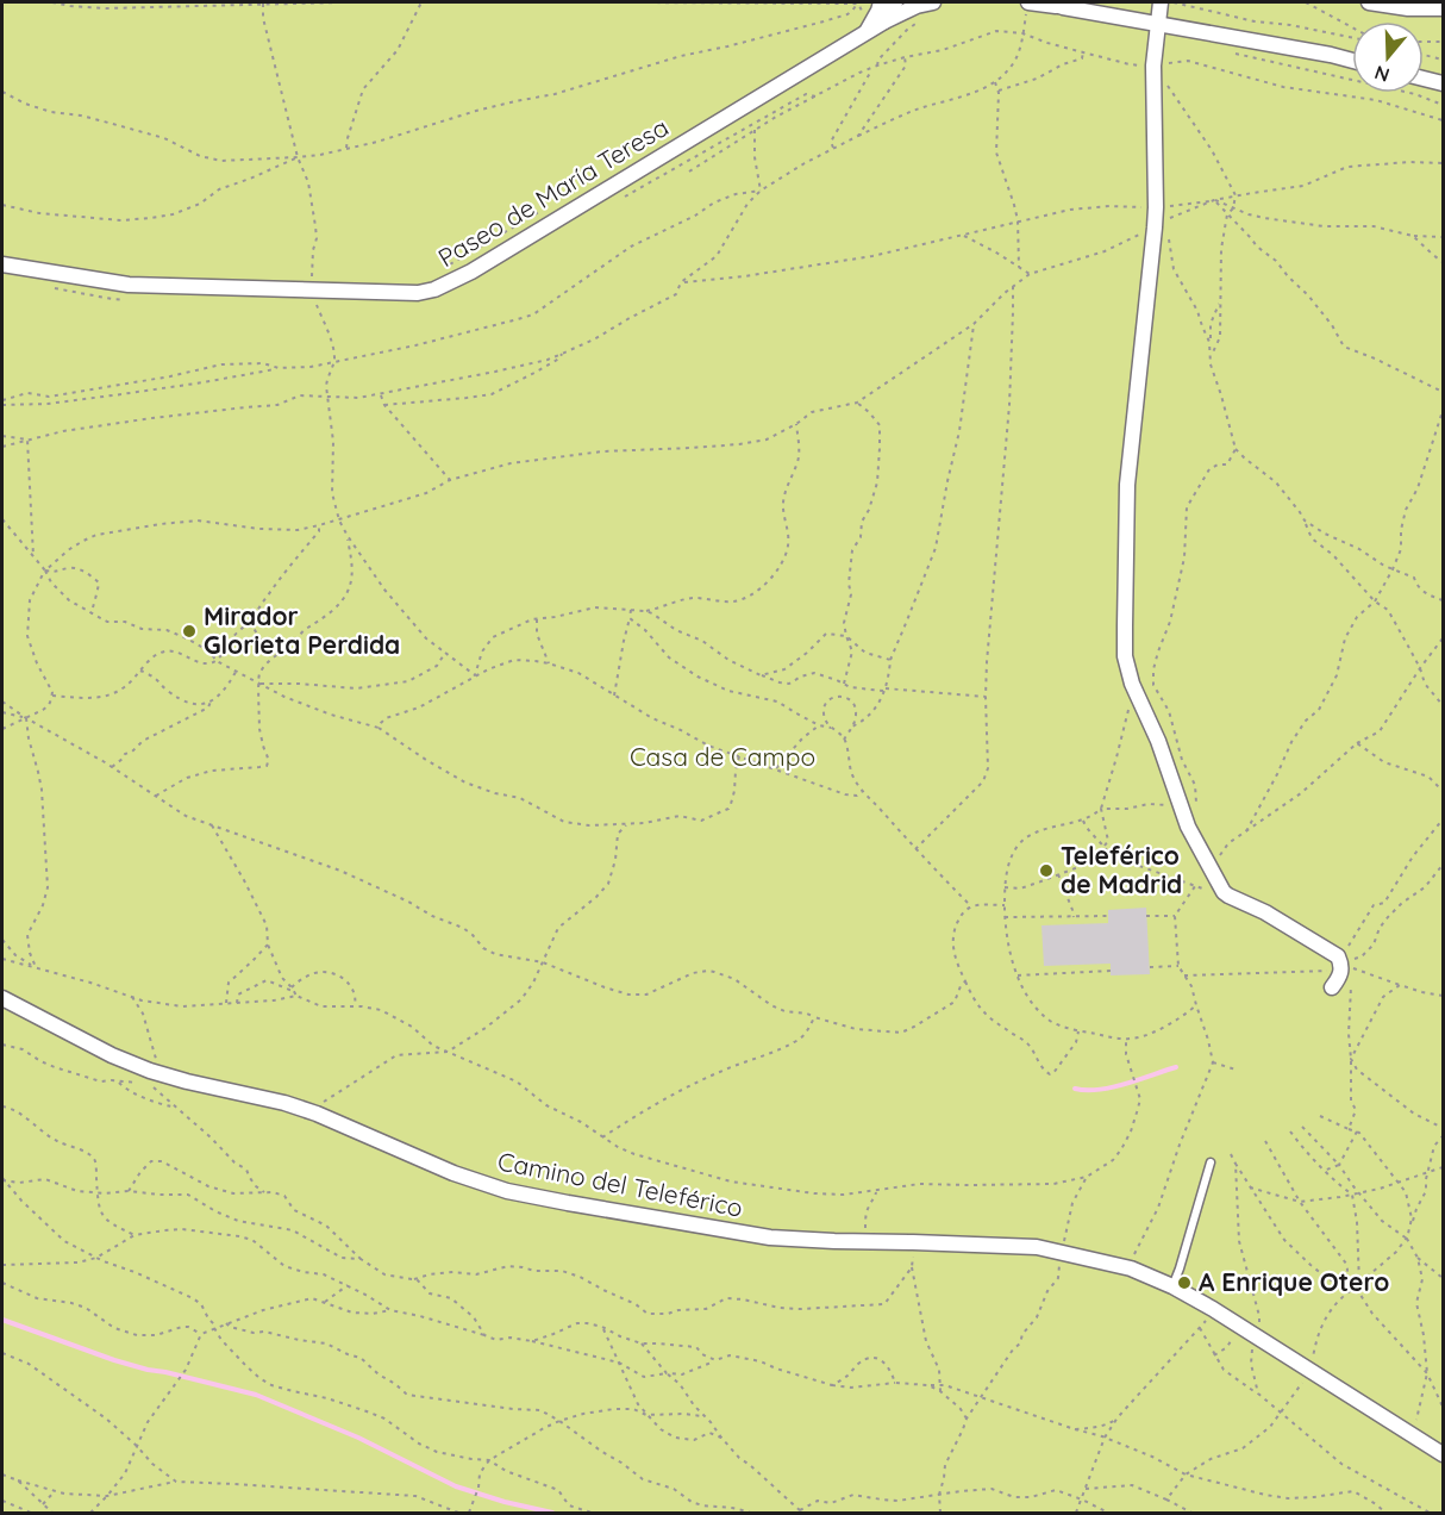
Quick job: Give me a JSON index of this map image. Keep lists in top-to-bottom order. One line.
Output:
{"streets":{"street":["Paseo de María Teresa","Camino del Teleférico"]},"parks":["Casa de Campo"],"places":["Mirador Glorieta Perdida","Teleférico de Madrid","A Enrique Otero"],"north":"bottom"}
